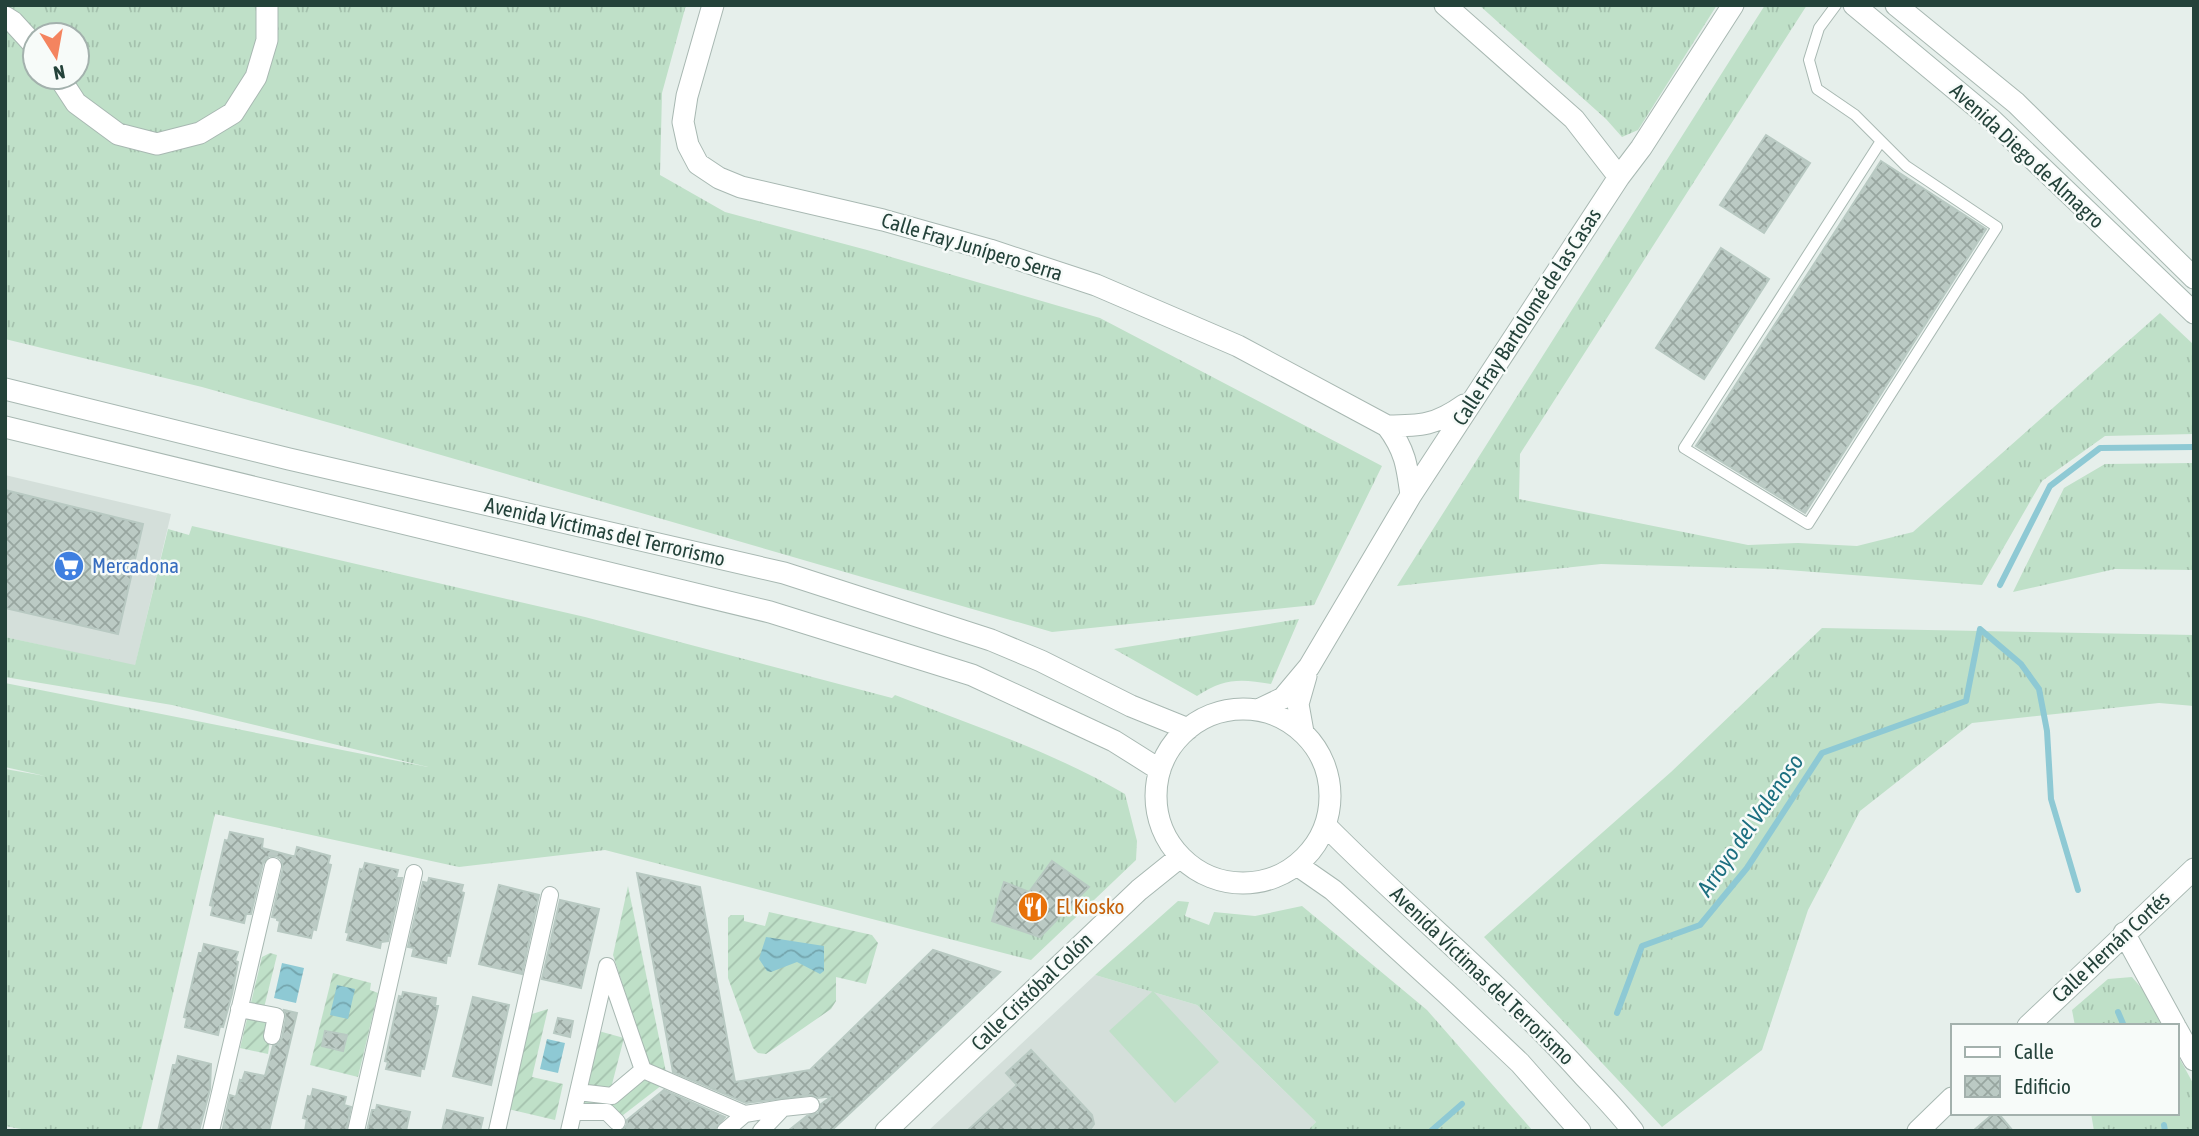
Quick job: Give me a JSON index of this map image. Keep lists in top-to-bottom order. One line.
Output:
{"streets":{"street":["Avenida Diego de Almagro","Calle Fray Junípero Serra","Calle Fray Bartolomé de las Casas","Avenida Víctimas del Terrorismo","Calle Hernán Cortés","Calle Cristóbal Colón"]},"crossings":[["Calle Fray Bartolomé de las Casas","Avenida Víctimas del Terrorismo"],["Calle Fray Bartolomé de las Casas","Calle Cristóbal Colón"],["Avenida Víctimas del Terrorismo","Calle Cristóbal Colón"]],"water":["Arroyo del Valenoso"],"places":{"supermarket":["Mercadona"],"restaurant":["El Kiosko"]},"legend":["Calle","Edificio"],"north":"bottom"}
